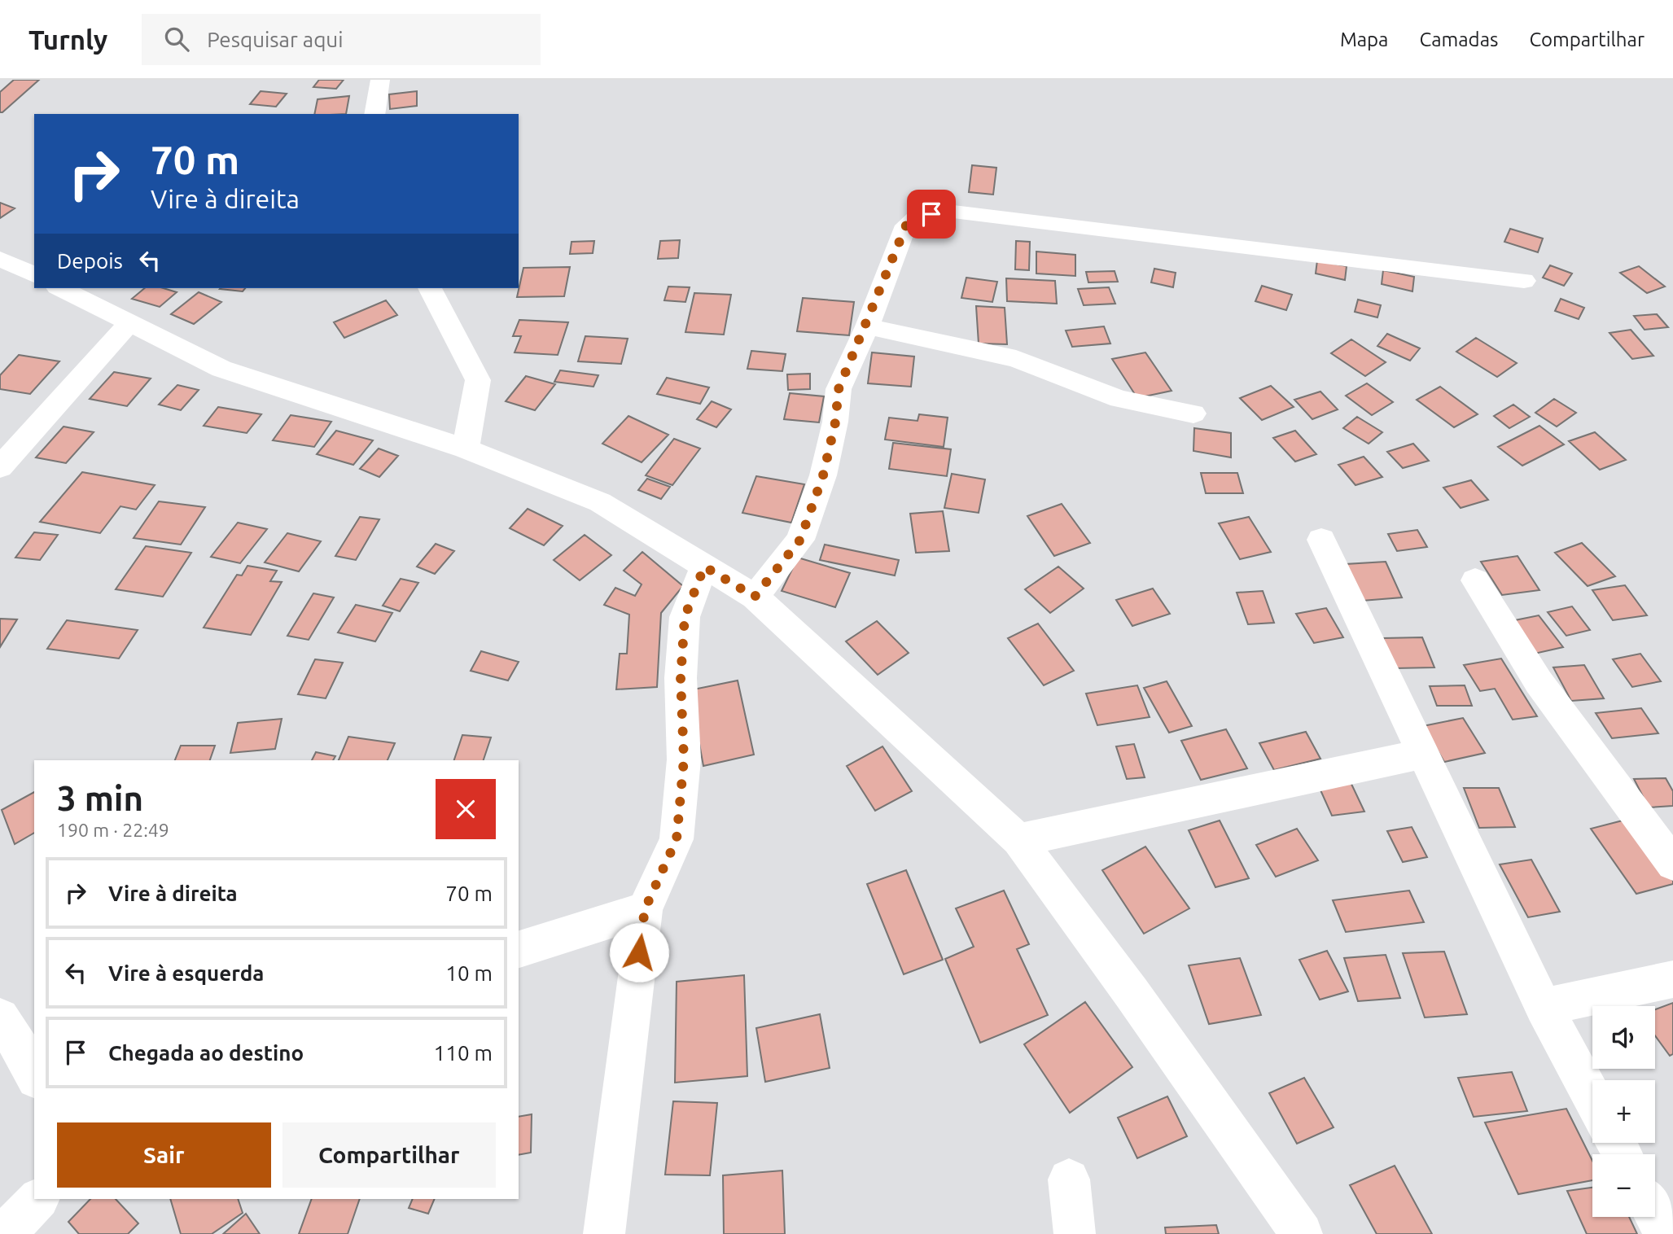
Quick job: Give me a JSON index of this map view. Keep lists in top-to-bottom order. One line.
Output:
{"page":{"header":"Turnly","search":"Pesquisar aqui","nav":["Mapa","Camadas","Compartilhar"],"turn":["70 m","Vire à direita"],"then":"Depois","heading":["3 min","190 m · 22:49"],"list":[{"name":"Vire à direita","value":"70 m"},{"name":"Vire à esquerda","value":"10 m"},{"name":"Chegada ao destino","value":"110 m"}],"map_buttons":["+","−"],"buttons":["Sair","Compartilhar"]}}
